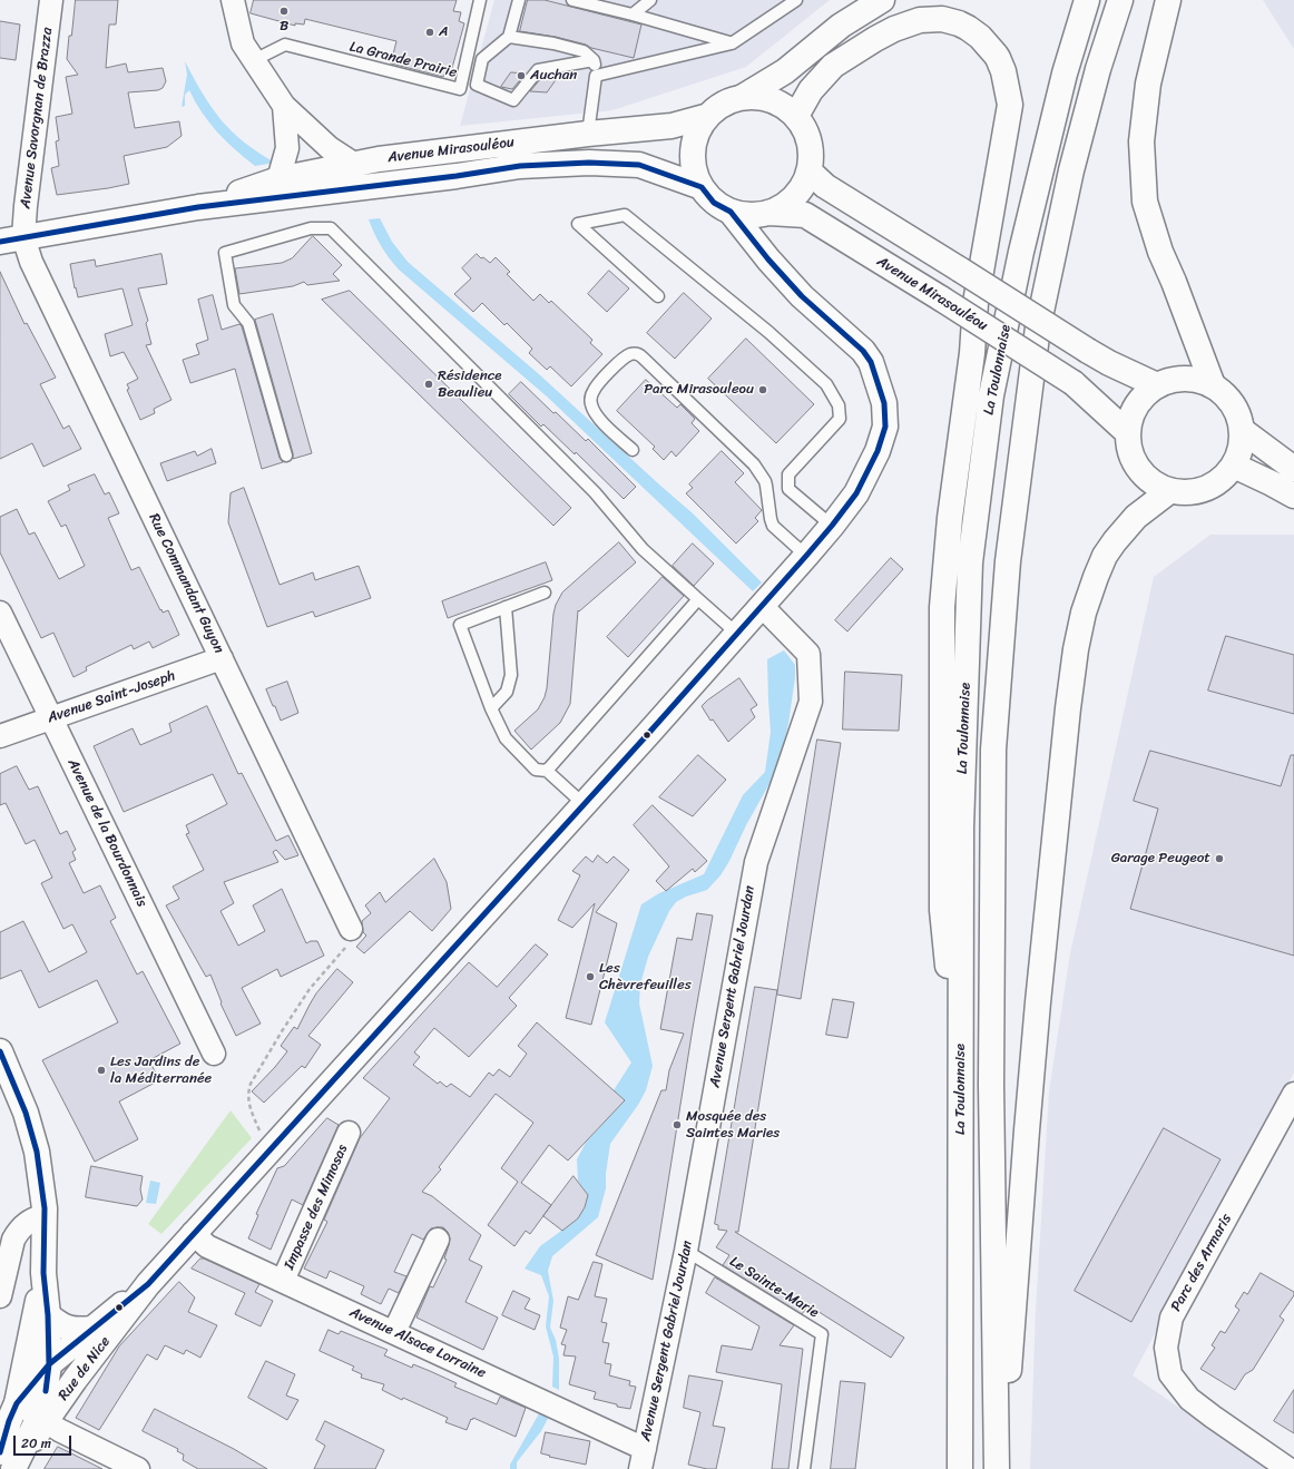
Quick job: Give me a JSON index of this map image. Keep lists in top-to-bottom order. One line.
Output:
{"streets":{"main road":["Avenue Mirasouléou","La Toulonnaise","Rue de Nice"],"street":["Avenue Savorgnan de Brazza","Rue Commandant Guyon","Avenue Saint-Joseph","Avenue de la Bourdonnais","Avenue Sergent Gabriel Jourdan","Impasse des Mimosas","Parc des Armaris","Avenue Alsace Lorraine"],"lane":["La Grande Prairie","Le Sainte-Marie"]},"crossings":[["Avenue Savorgnan de Brazza","Avenue Mirasouléou"],["Avenue Savorgnan de Brazza","Rue Commandant Guyon"],["Avenue Mirasouléou","Rue Commandant Guyon"],["Avenue Mirasouléou","Rue de Nice"],["Rue Commandant Guyon","Avenue Saint-Joseph"],["Avenue Saint-Joseph","Avenue de la Bourdonnais"],["Avenue Sergent Gabriel Jourdan","Le Sainte-Marie"],["Avenue Sergent Gabriel Jourdan","Avenue Alsace Lorraine"],["Avenue Sergent Gabriel Jourdan","Rue de Nice"],["Impasse des Mimosas","Avenue Alsace Lorraine"],["Avenue Alsace Lorraine","Rue de Nice"]],"places":["B","A","Auchan","Résidence Beaulieu","Parc Mirasouleou","Garage Peugeot","Les Chèvrefeuilles","Les Jardins de la Méditerranée","Mosquée des Saintes Maries"],"scale_bar":"20 m"}
